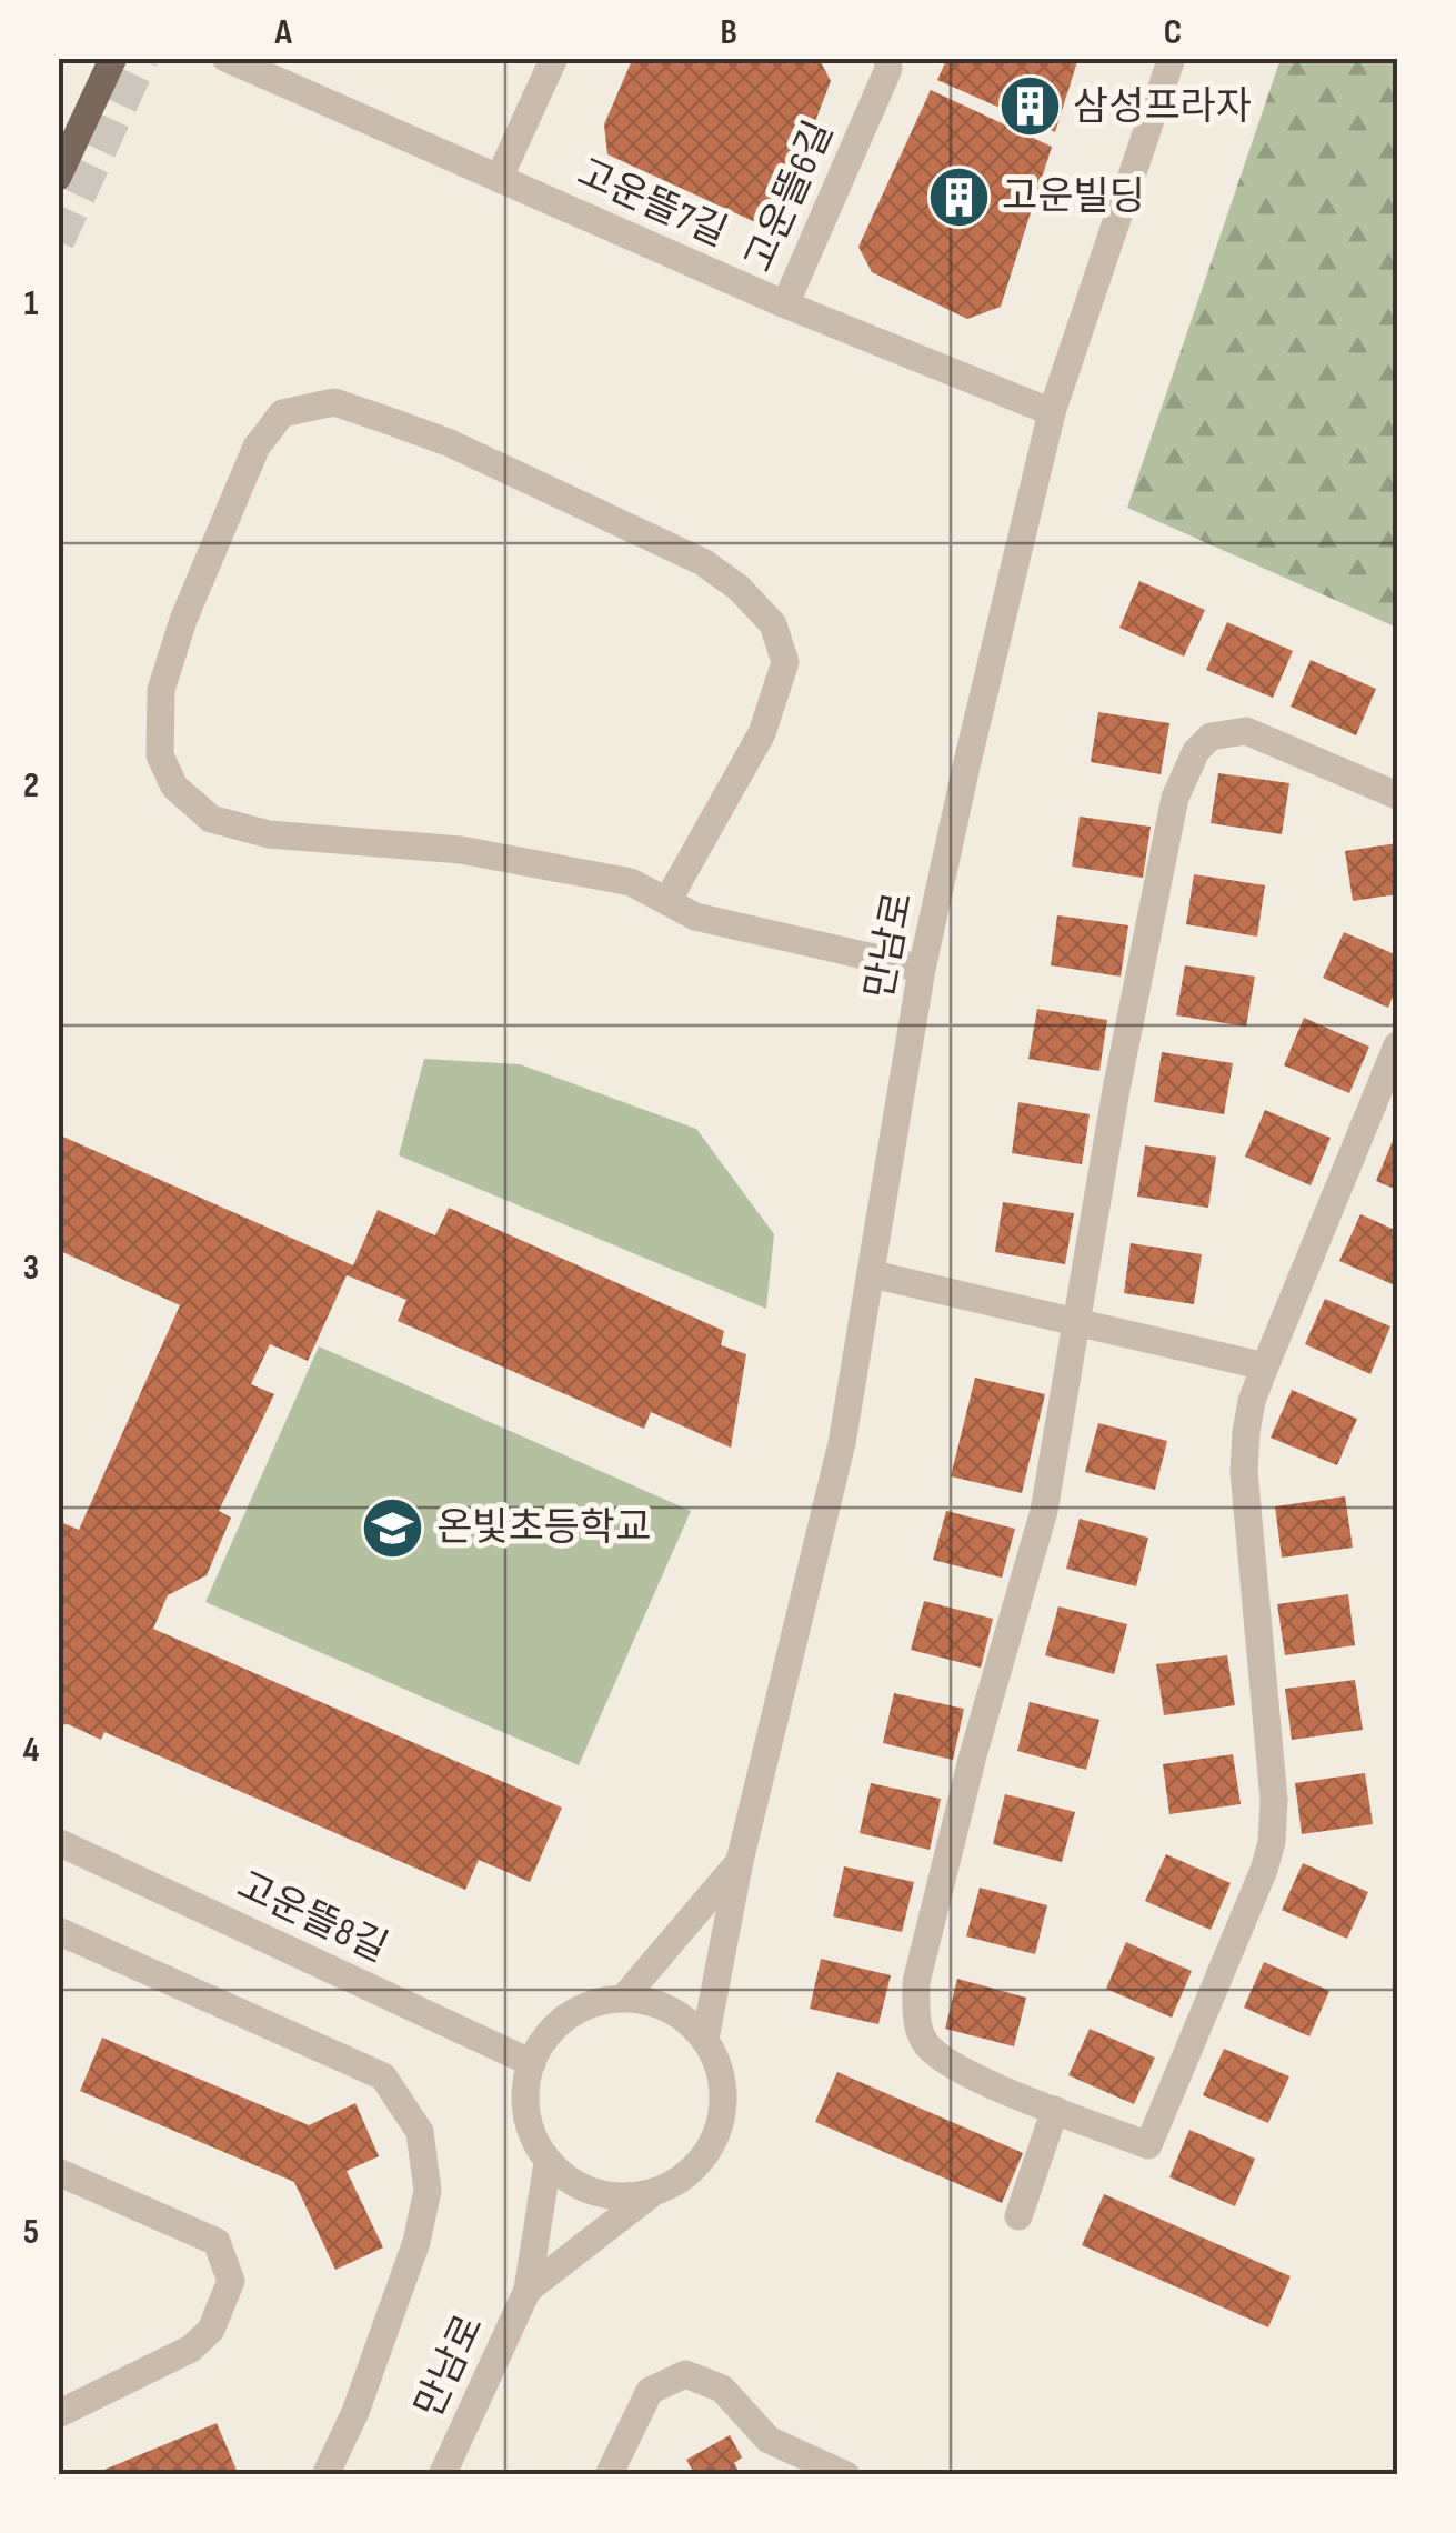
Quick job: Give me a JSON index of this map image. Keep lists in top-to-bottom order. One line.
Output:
{"streets":{"street":["고운뜰6길","고운뜰7길","만남로","고운뜰8길"]},"crossings":[["고운뜰6길","고운뜰7길"],["고운뜰7길","만남로"],["만남로","고운뜰8길"]],"places":{"building":["삼성프라자","고운빌딩"],"school or university":["온빛초등학교"]},"grid":{"columns":["A","B","C"],"rows":["1","2","3","4","5"]}}
